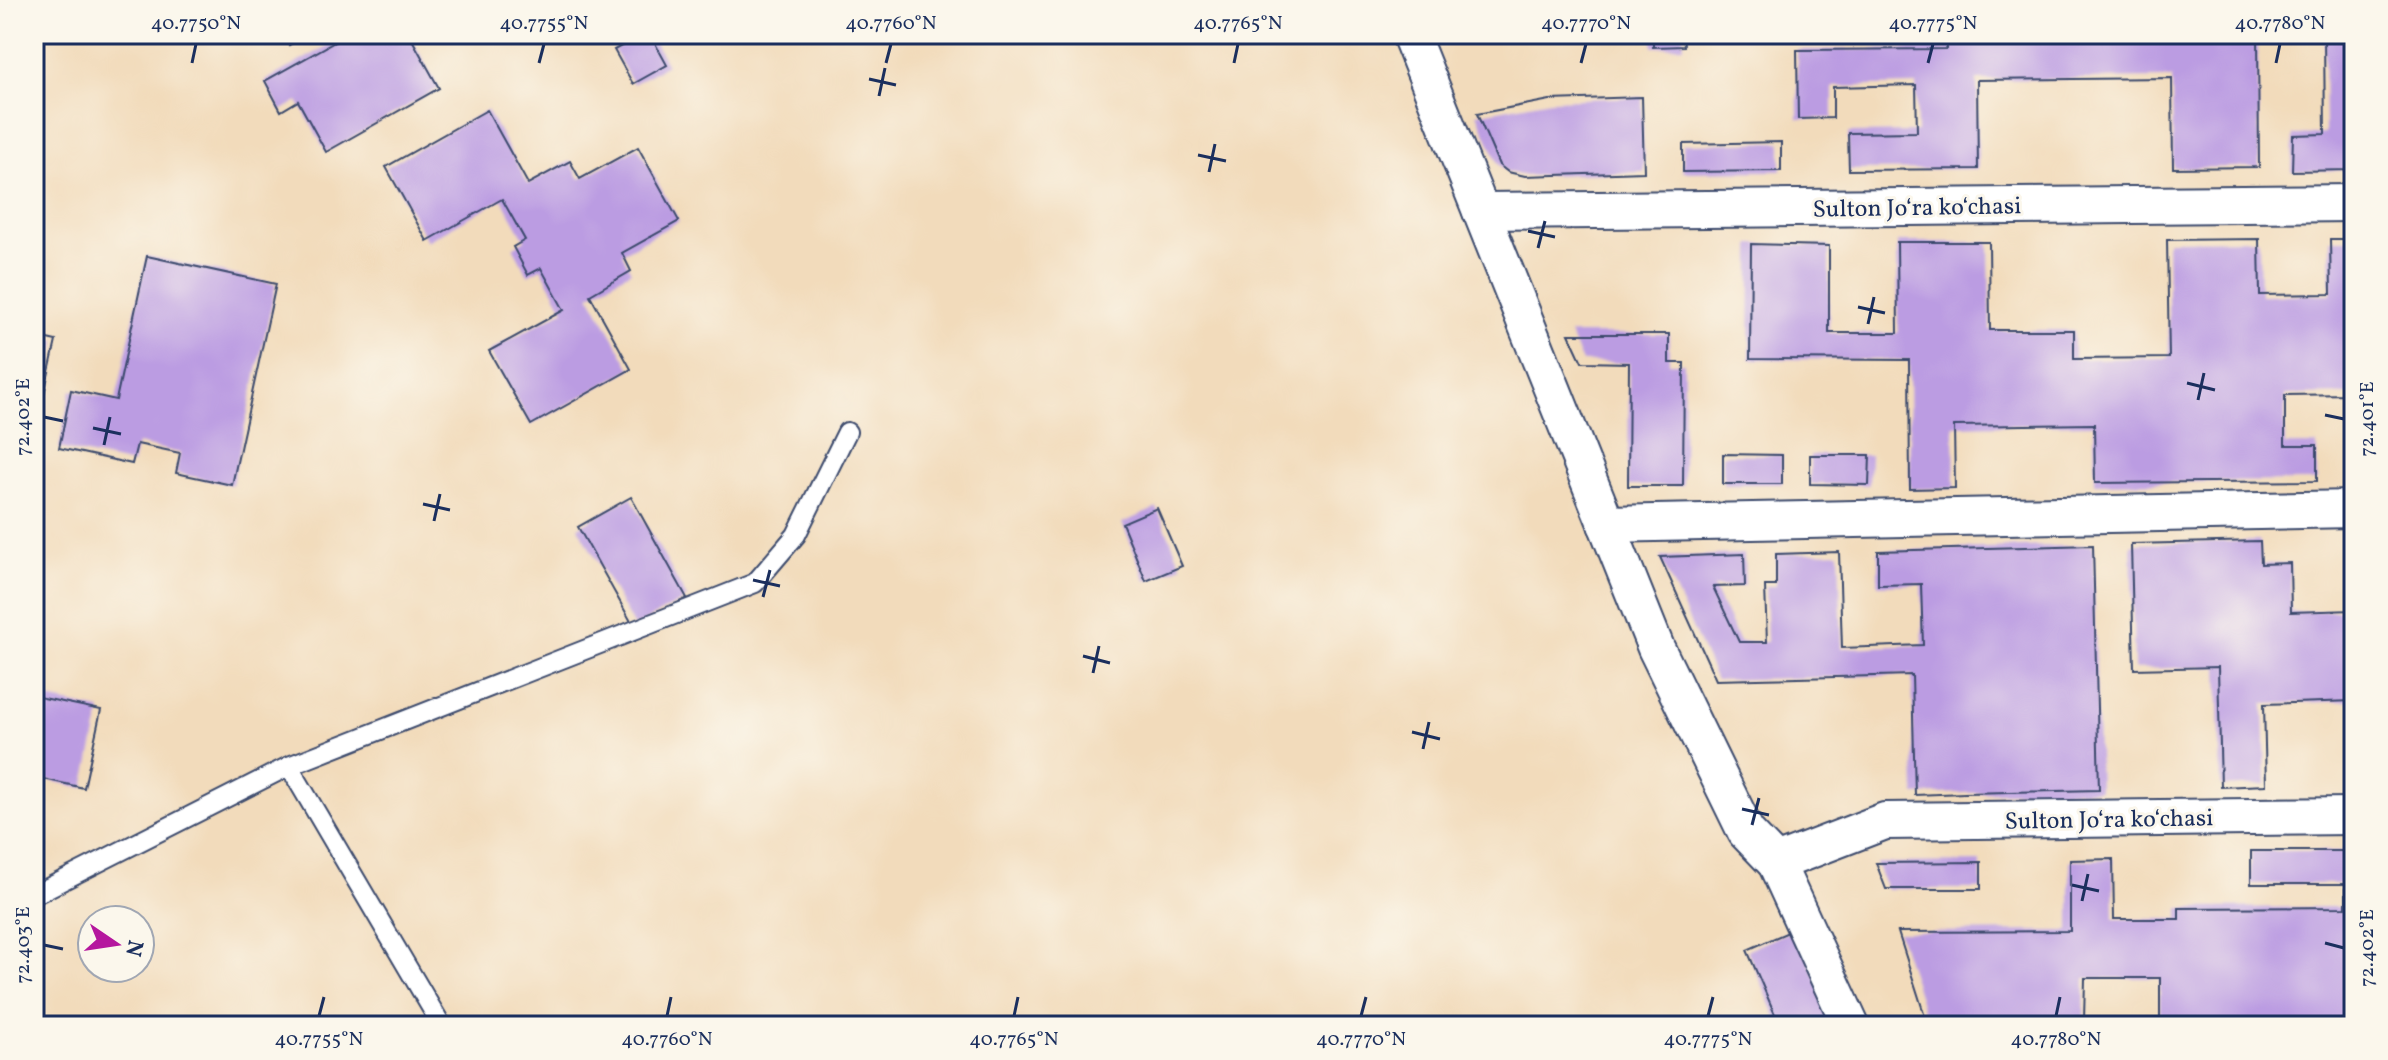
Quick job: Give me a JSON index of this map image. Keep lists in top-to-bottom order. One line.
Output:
{"streets":{"street":["Sulton Joʻra koʻchasi"]},"north":"right","coordinates":["40.7750°N","40.7755°N","40.7760°N","40.7765°N","40.7770°N","40.7775°N","40.7780°N","72.402°E","72.401°E","72.403°E"]}
